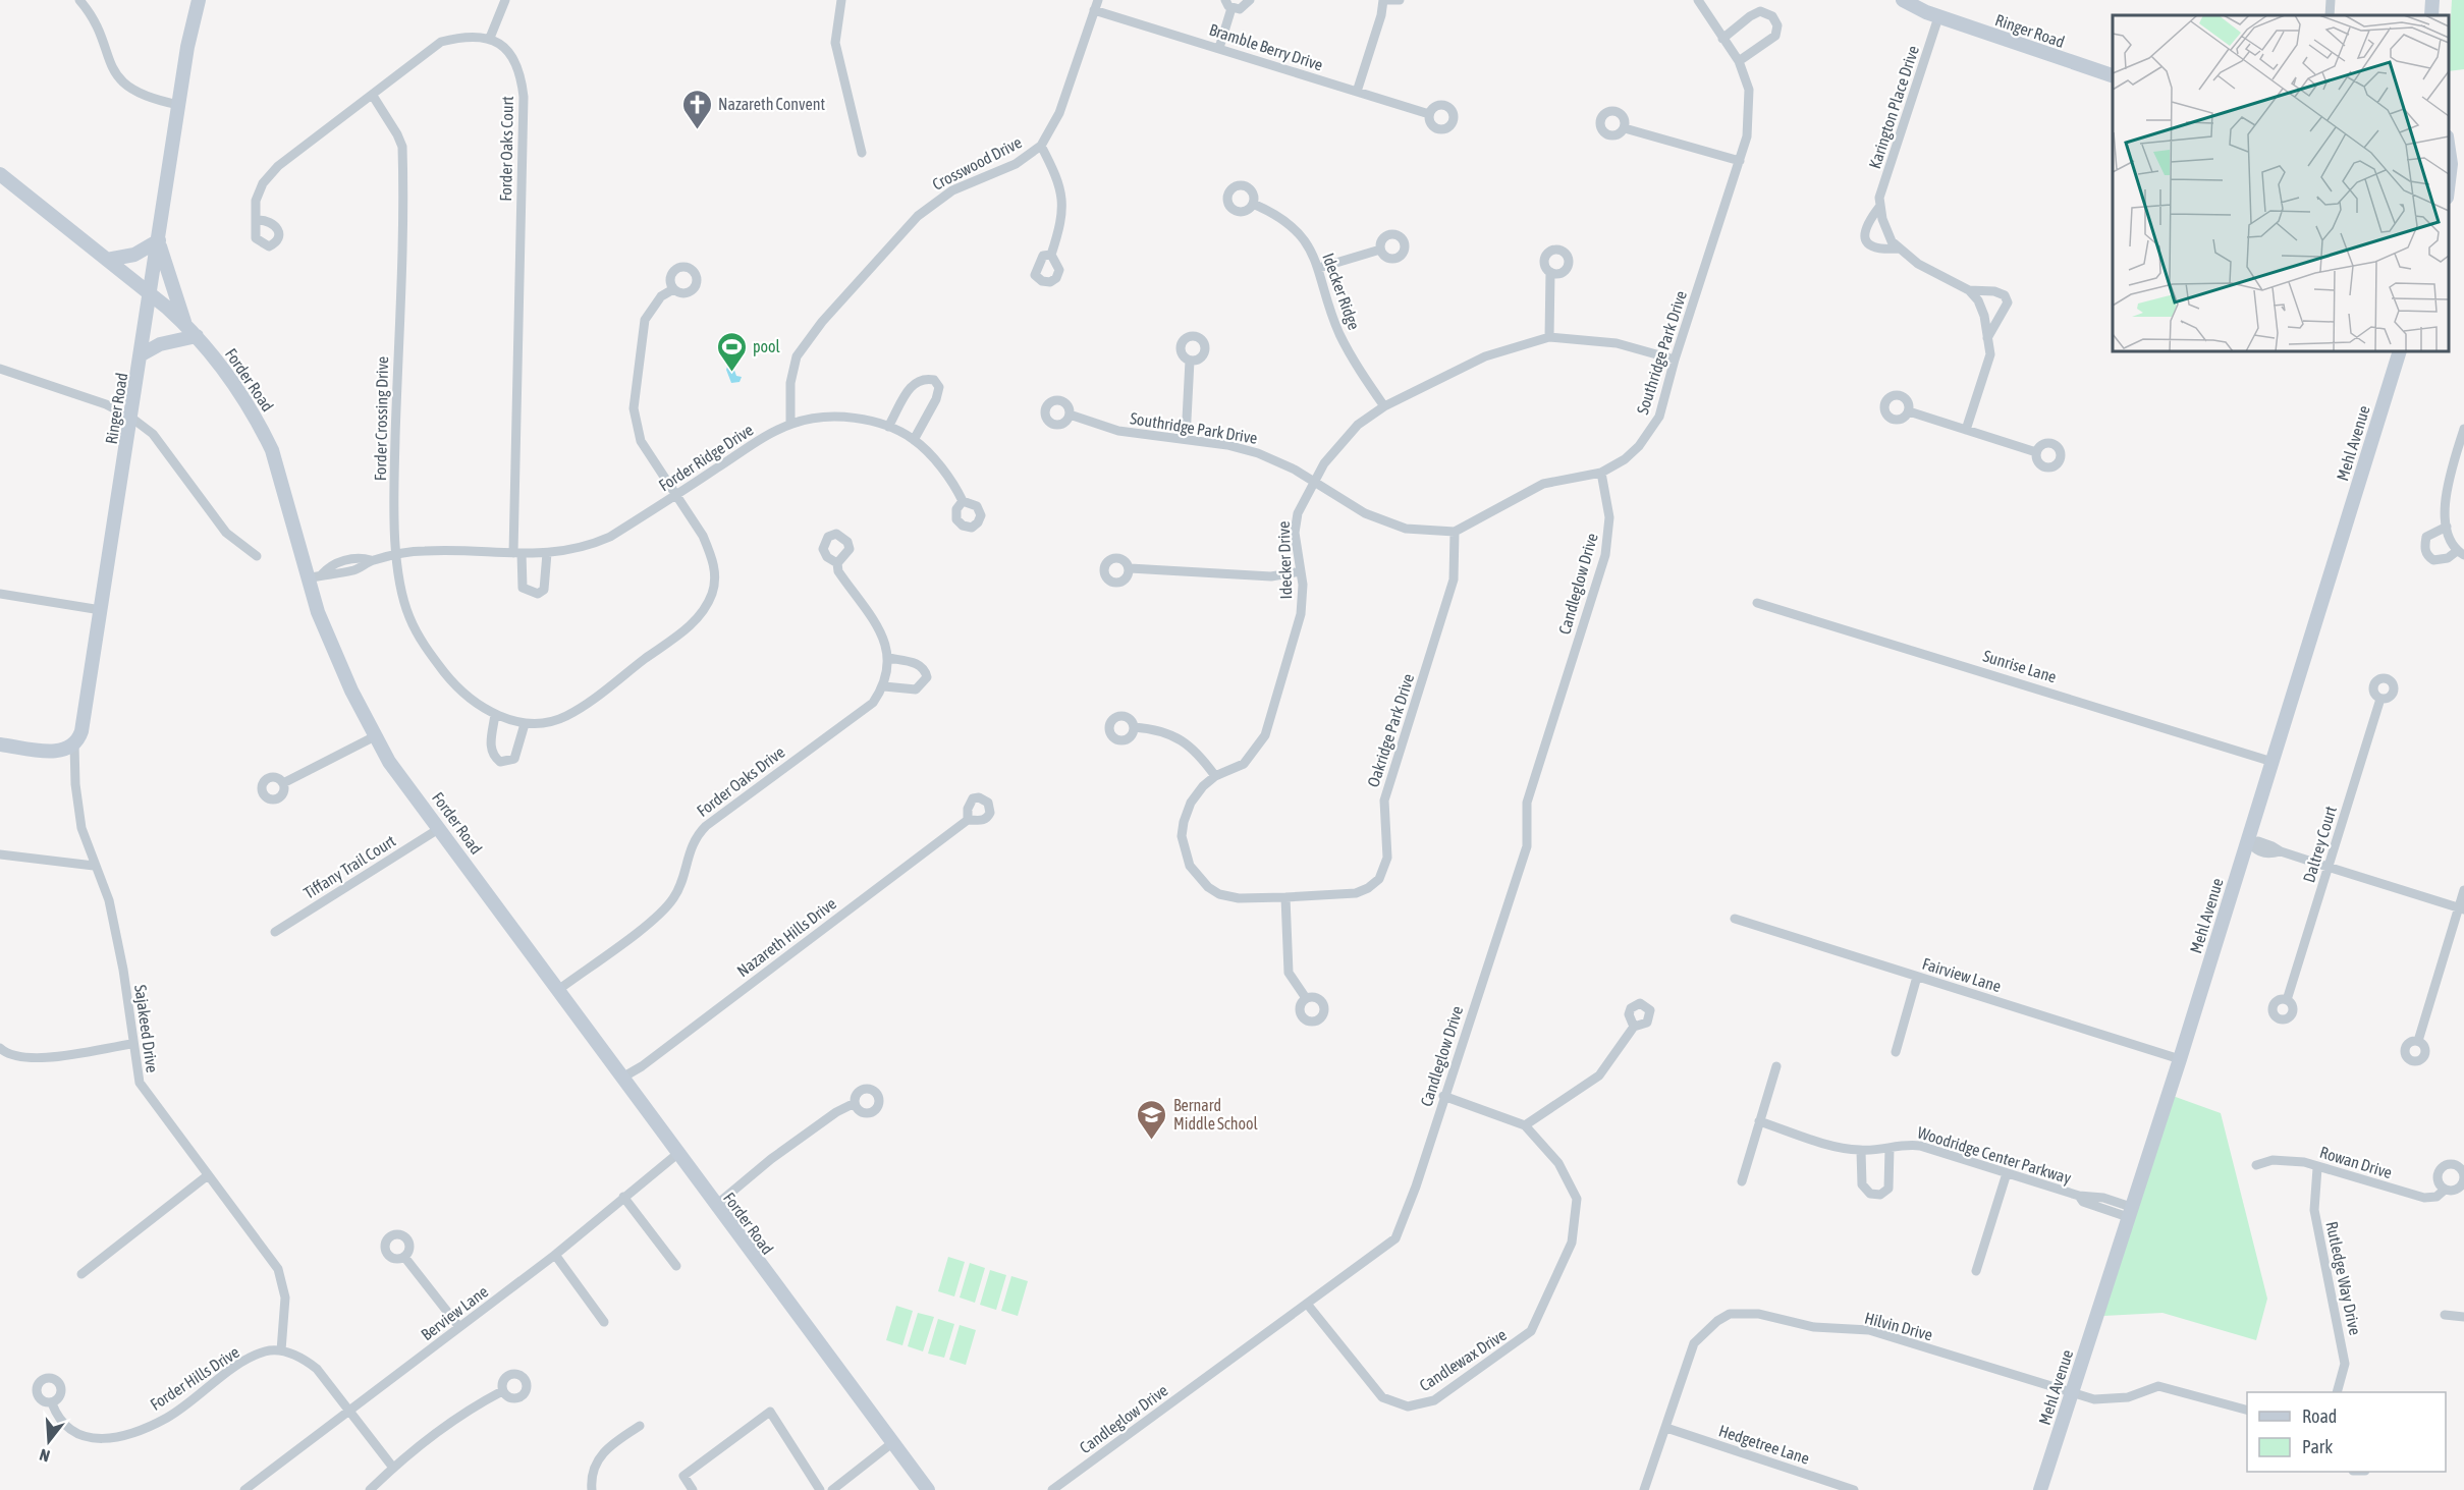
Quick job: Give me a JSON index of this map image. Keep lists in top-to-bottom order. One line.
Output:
{"streets":{"street":["Ringer Road","Bramble Berry Drive","Karington Place Drive","Forder Oaks Court","Crosswood Drive","Idecker Ridge","Southridge Park Drive","Forder Road","Forder Crossing Drive","Mehl Avenue","Forder Ridge Drive","Idecker Drive","Candleglow Drive","Sunrise Lane","Oakridge Park Drive","Forder Oaks Drive","Daltrey Court","Tiffany Trail Court","Nazareth Hills Drive","Fairview Lane","Sajakeed Drive","Woodridge Center Parkway","Rowan Drive","Rutledge Way Drive","Berview Lane","Hilvin Drive","Candlewax Drive","Forder Hills Drive","Hedgetree Lane"]},"crossings":[["Ringer Road","Karington Place Drive"],["Ringer Road","Forder Road"],["Ringer Road","Sajakeed Drive"],["Bramble Berry Drive","Crosswood Drive"],["Forder Oaks Court","Forder Ridge Drive"],["Crosswood Drive","Forder Ridge Drive"],["Idecker Ridge","Idecker Drive"],["Southridge Park Drive","Idecker Drive"],["Southridge Park Drive","Candleglow Drive"],["Southridge Park Drive","Oakridge Park Drive"],["Forder Road","Forder Ridge Drive"],["Forder Road","Forder Oaks Drive"],["Forder Road","Tiffany Trail Court"],["Forder Road","Nazareth Hills Drive"],["Forder Road","Berview Lane"],["Forder Crossing Drive","Forder Ridge Drive"],["Mehl Avenue","Sunrise Lane"],["Mehl Avenue","Fairview Lane"],["Mehl Avenue","Woodridge Center Parkway"],["Mehl Avenue","Hilvin Drive"],["Idecker Drive","Oakridge Park Drive"],["Candleglow Drive","Candlewax Drive"],["Sajakeed Drive","Forder Hills Drive"],["Rowan Drive","Rutledge Way Drive"],["Hilvin Drive","Hedgetree Lane"]],"places":{"church":["Nazareth Convent"],"sports":["pool"],"school or university":["Bernard Middle School"]},"legend":["Road","Park"],"north":"bottom"}
